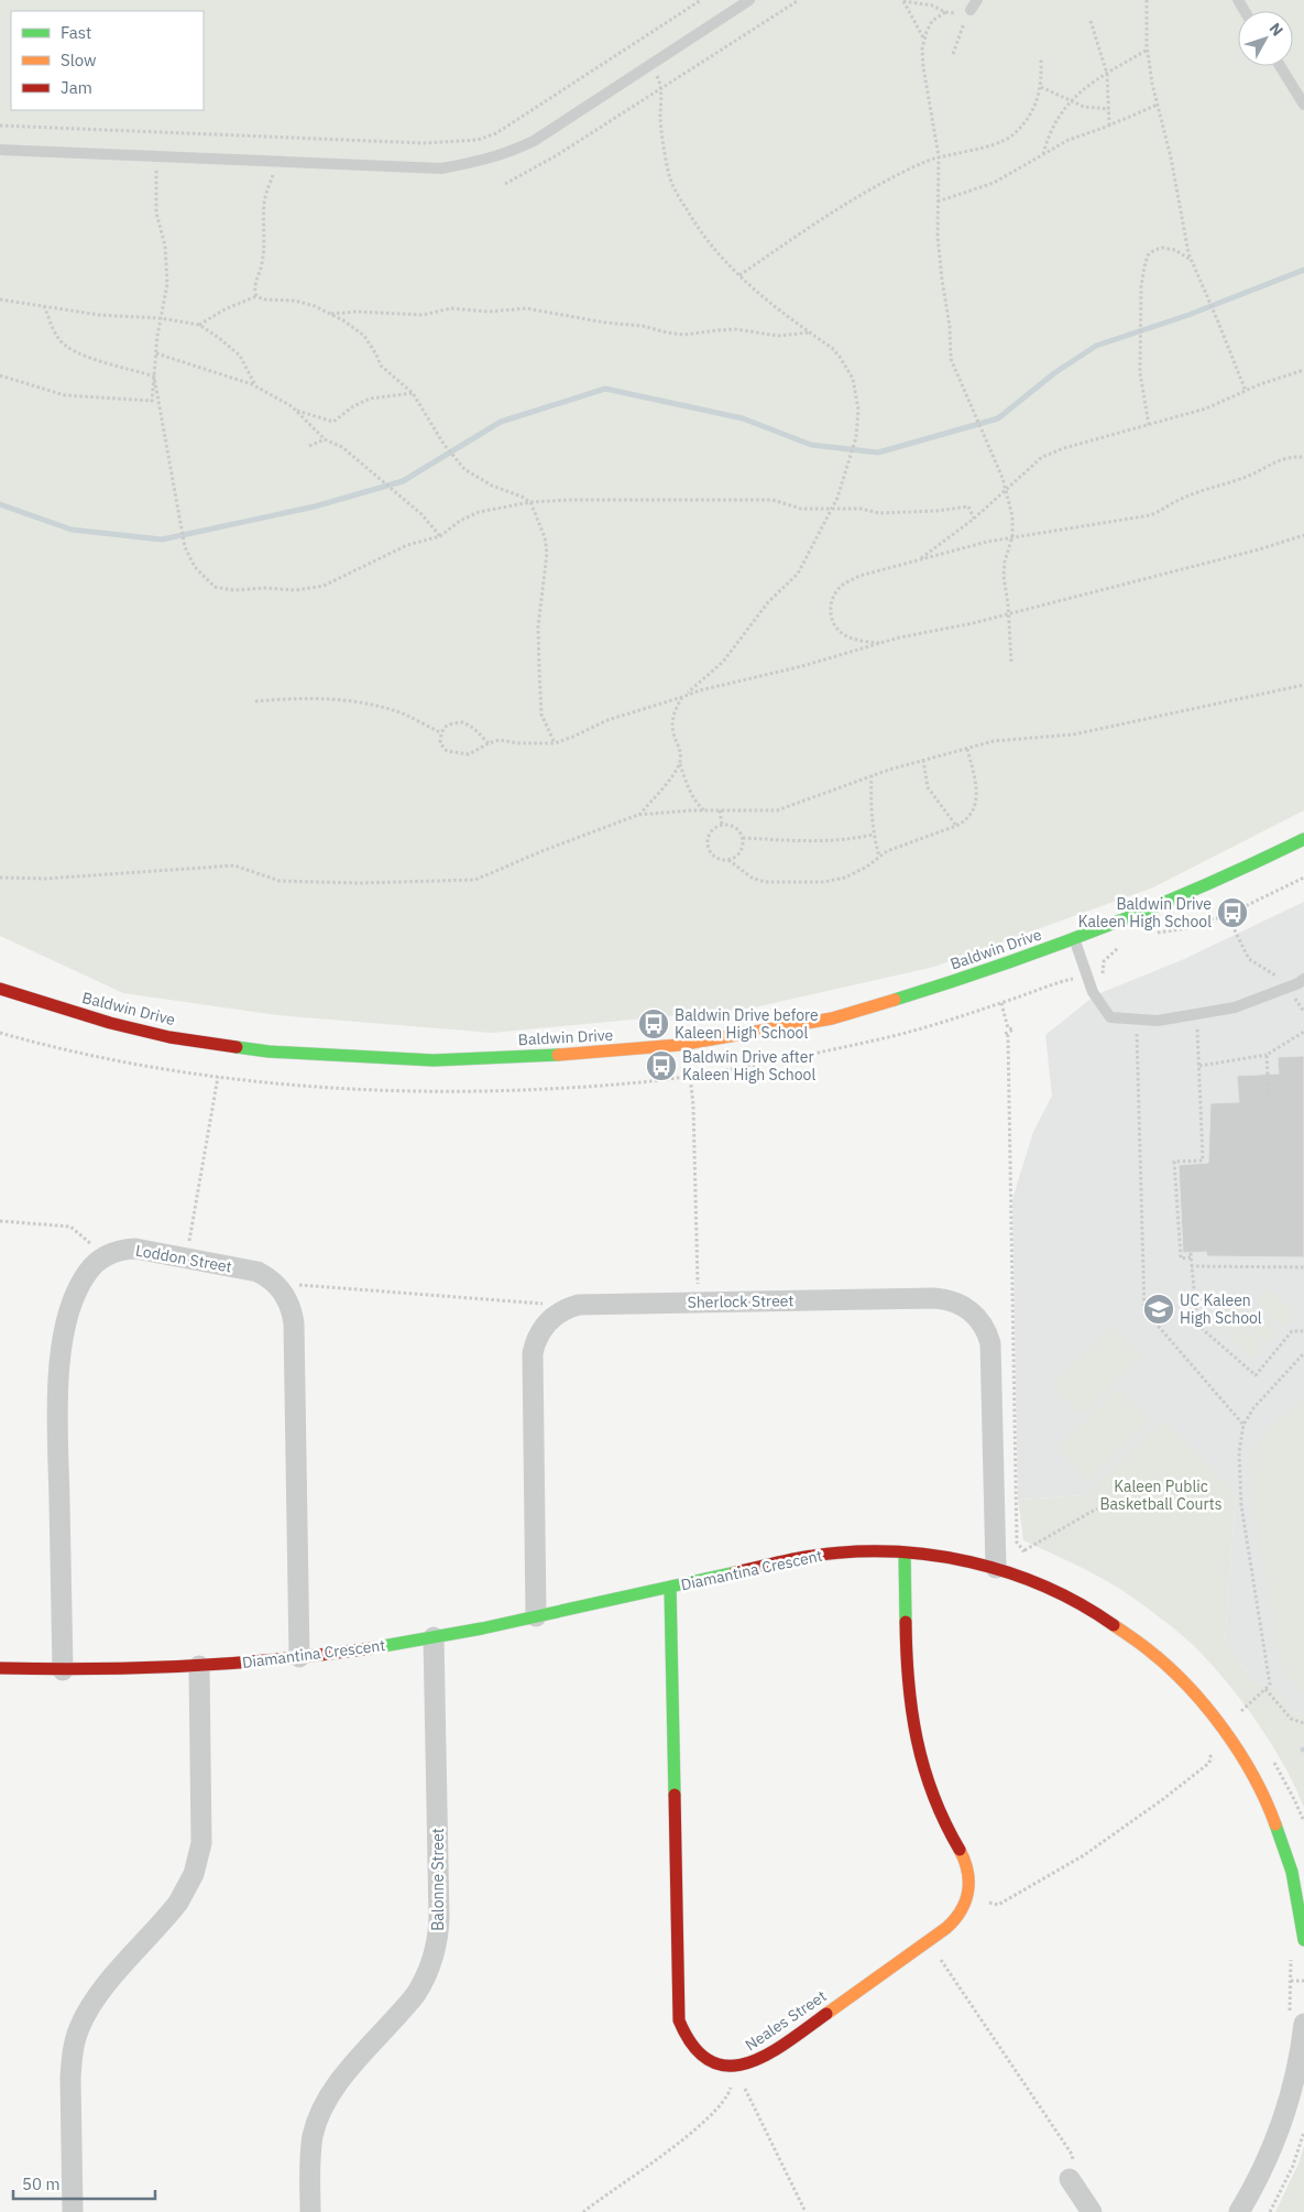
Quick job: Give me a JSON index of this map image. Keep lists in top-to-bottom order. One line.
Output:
{"streets":{"street":["Baldwin Drive","Loddon Street","Sherlock Street","Diamantina Crescent","Balonne Street","Neales Street"]},"crossings":[["Loddon Street","Diamantina Crescent"],["Sherlock Street","Diamantina Crescent"],["Diamantina Crescent","Balonne Street"],["Diamantina Crescent","Neales Street"]],"parks":["Kaleen Public Basketball Courts"],"places":{"bus stop":["Baldwin Drive Kaleen High School","Baldwin Drive before Kaleen High School","Baldwin Drive after Kaleen High School"],"school or university":["UC Kaleen High School"]},"legend":["Fast","Slow","Jam"],"scale_bar":"50 m","north":"top right"}
